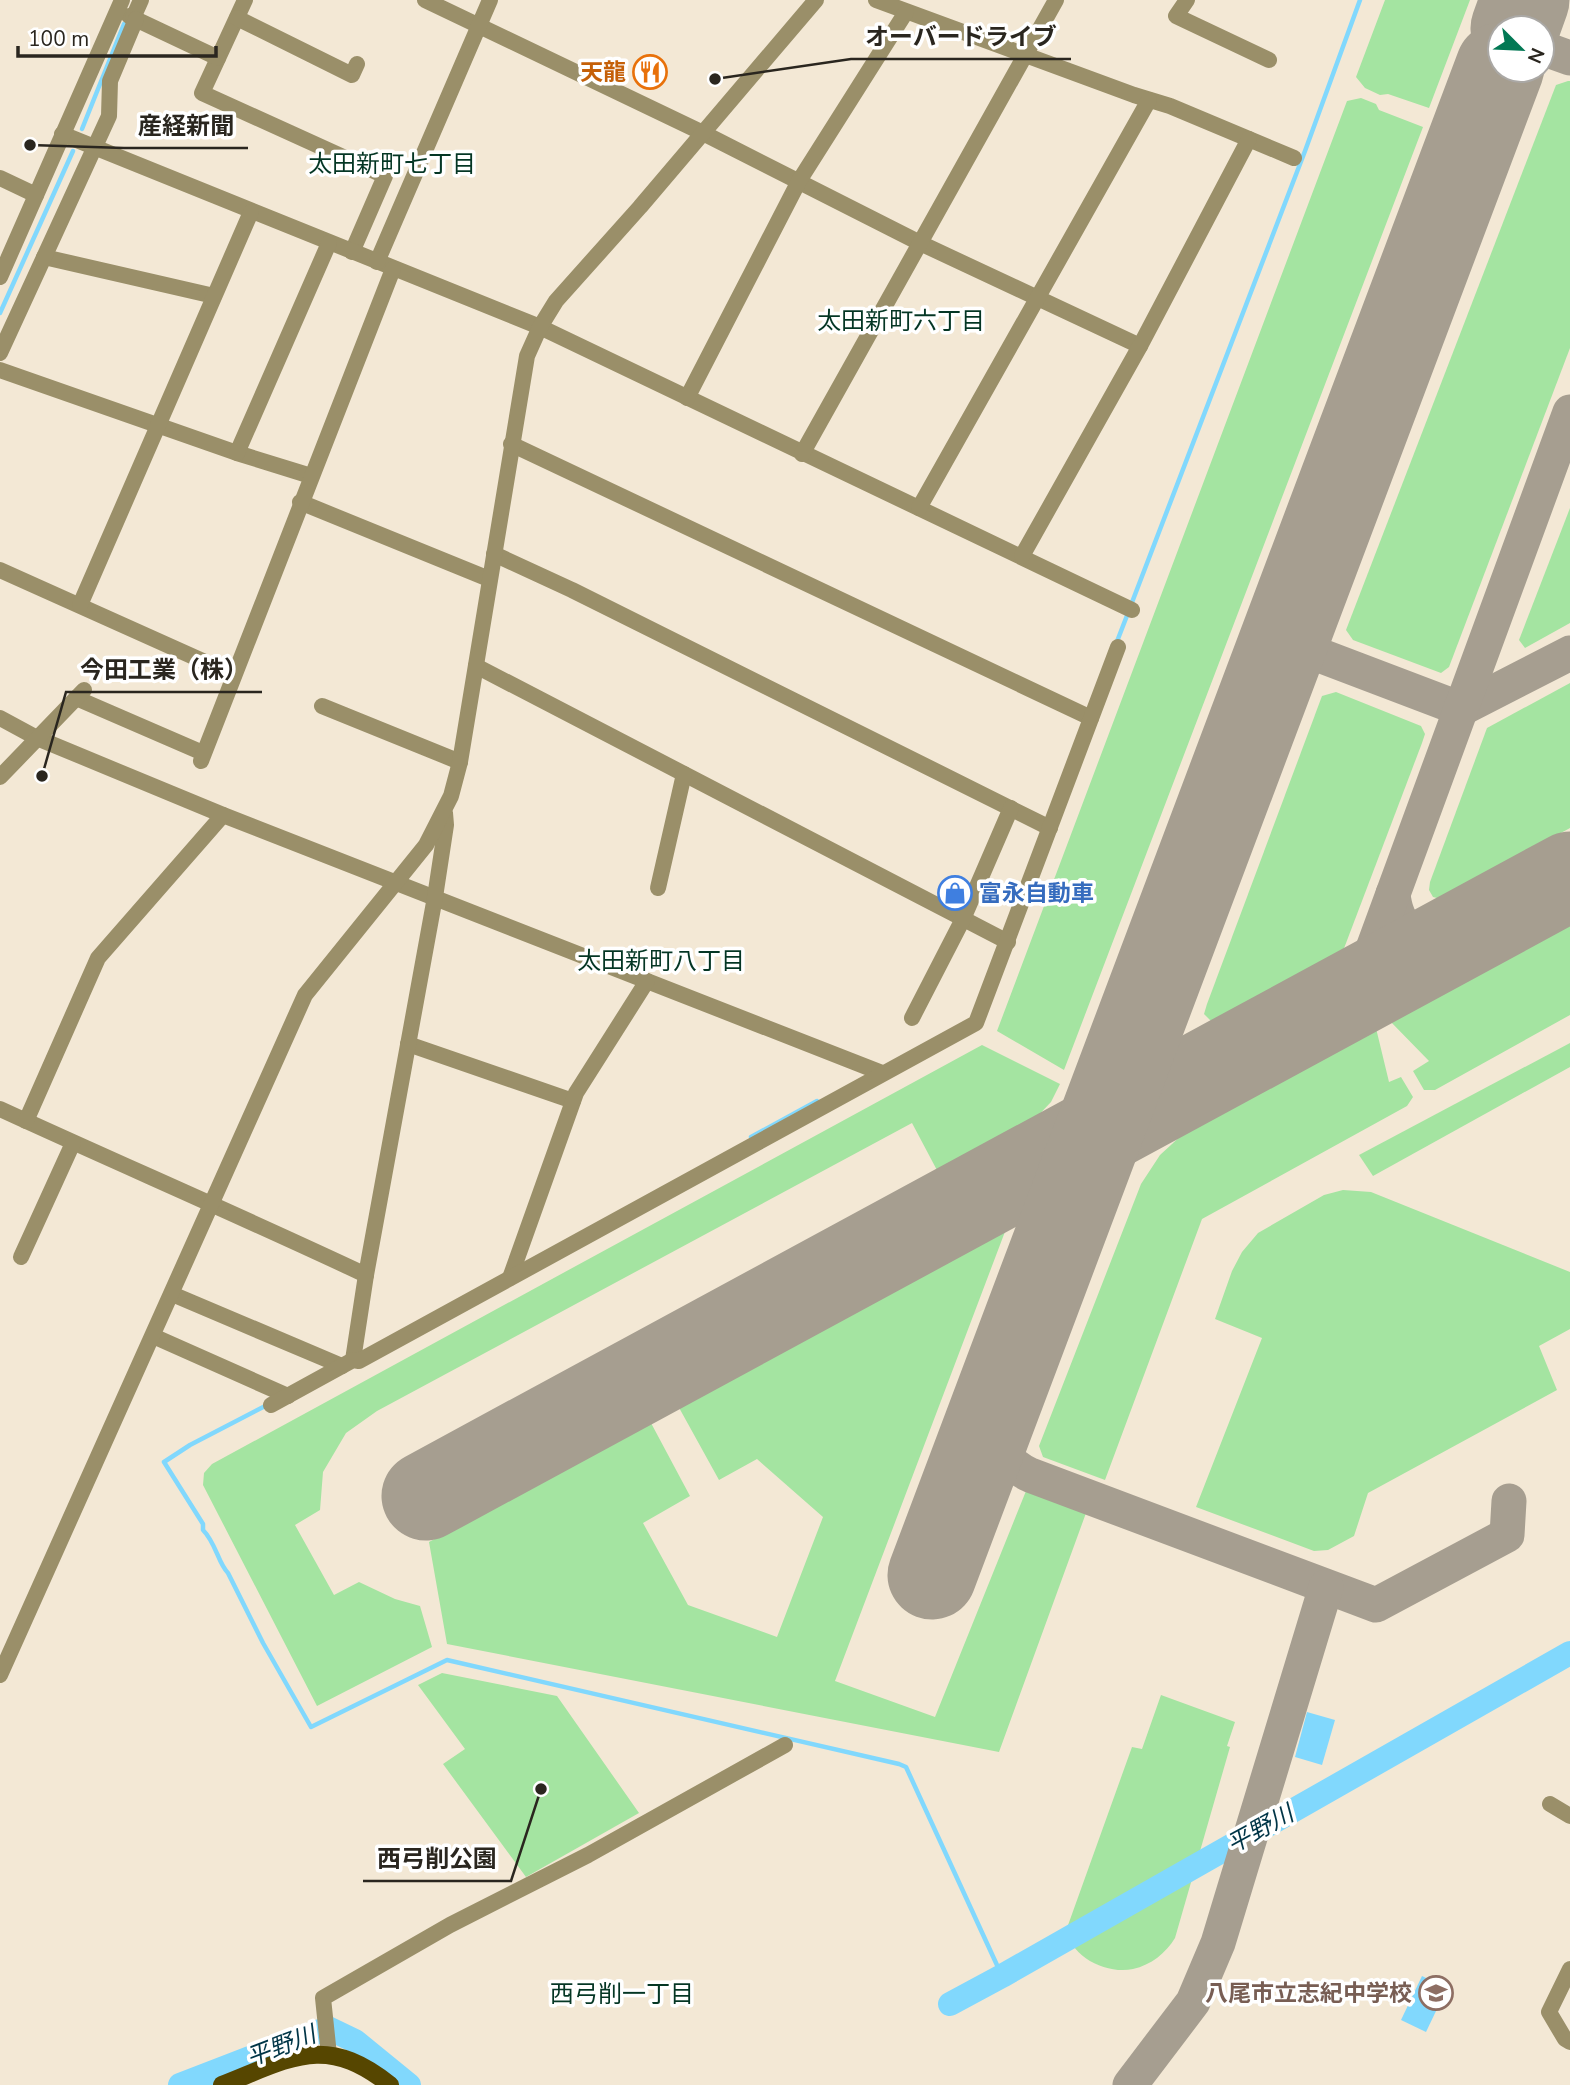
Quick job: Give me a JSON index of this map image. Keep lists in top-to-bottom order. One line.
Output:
{"districts":["太田新町七丁目","太田新町六丁目","太田新町八丁目","西弓削一丁目"],"water":["平野川"],"places":{"restaurant":["天龍"],"other":["オーバードライブ","産経新聞","今田工業（株）","西弓削公園"],"shop":["富永自動車"],"school or university":["八尾市立志紀中学校"]},"scale_bar":"100 m","north":"bottom right"}
